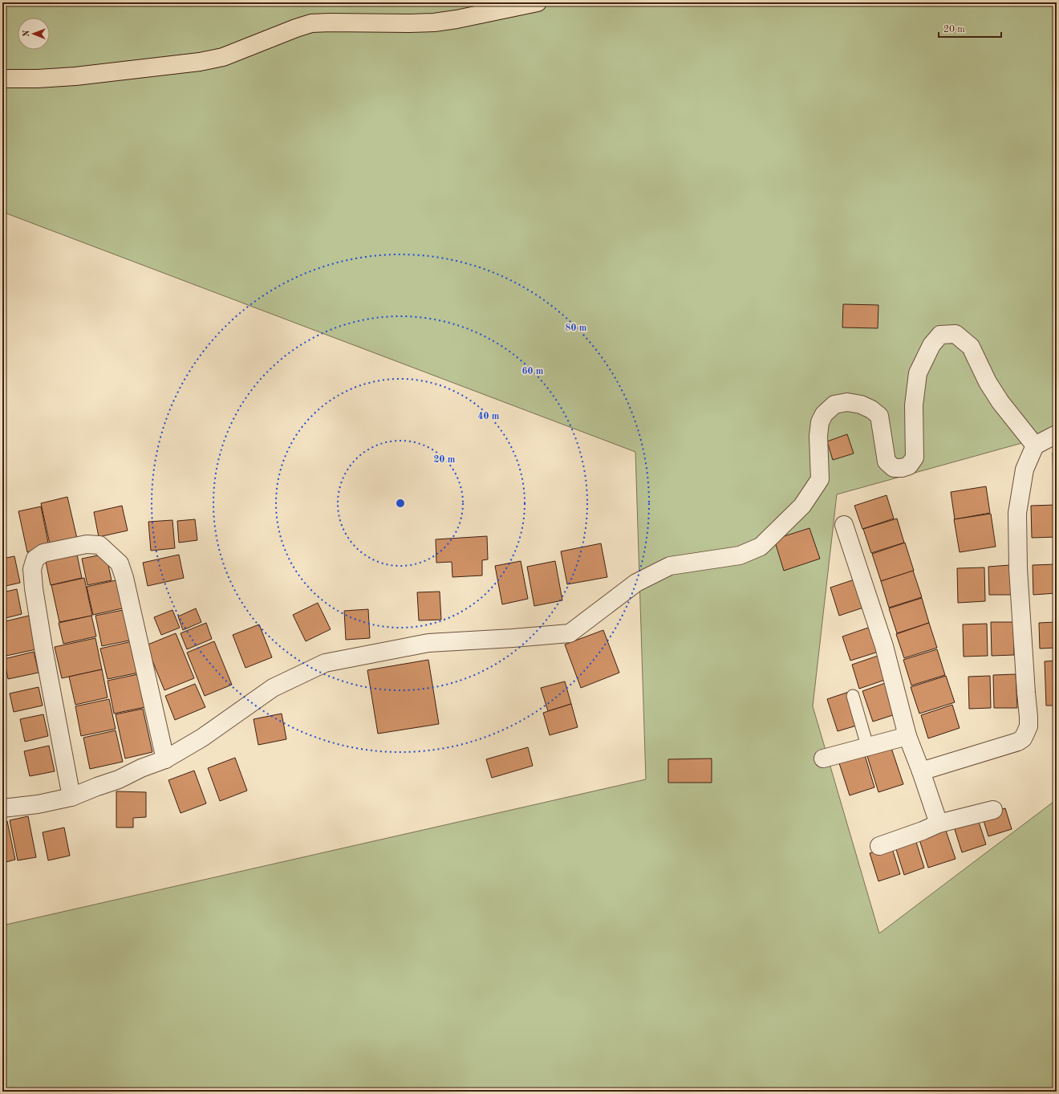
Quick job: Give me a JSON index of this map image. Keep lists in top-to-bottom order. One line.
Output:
{"scale_bar":"20 m","north":"left","rings":["80 m","60 m","40 m","20 m"]}
